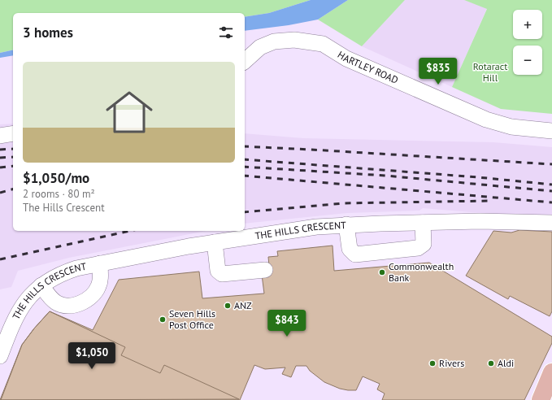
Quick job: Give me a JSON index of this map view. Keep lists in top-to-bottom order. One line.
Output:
{"streets":{"street":["HARTLEY ROAD","THE HILLS CRESCENT"]},"parks":["Rotaract Hill"],"places":["Commonwealth Bank","ANZ","Seven Hills Post Office","Rivers","Aldi"],"page":{"map_buttons":["+","−"],"heading":"3 homes","list":[{"name":"$1,050/mo","note":"2 rooms · 80 m² · The Hills Crescent"}],"price":["$835","$843","$1,050"]}}
